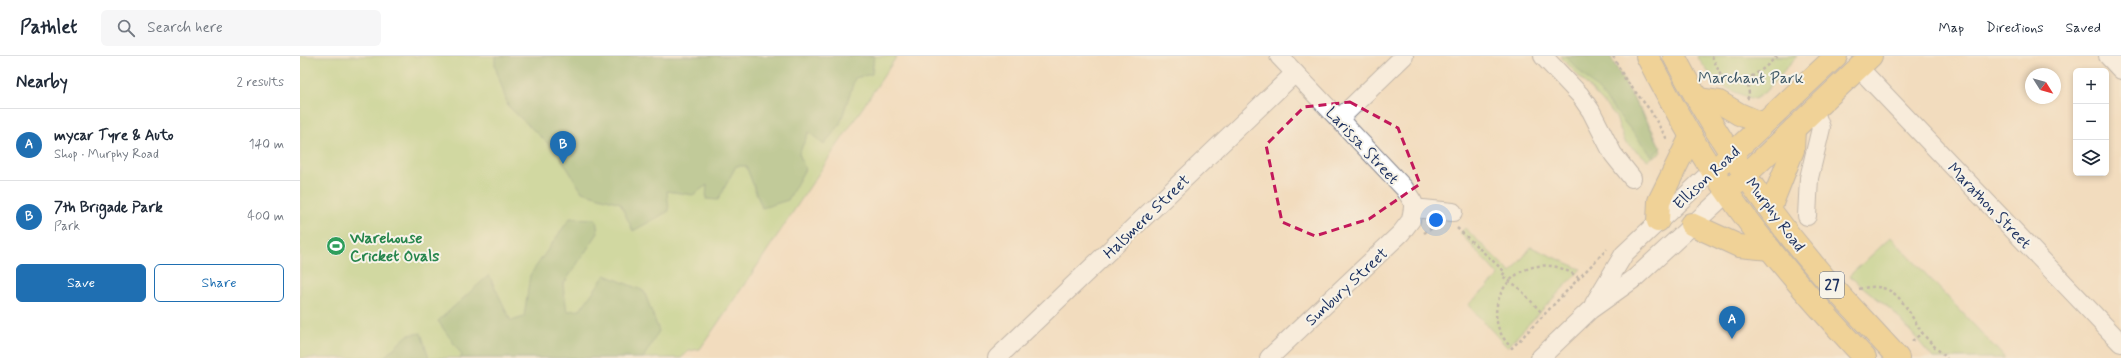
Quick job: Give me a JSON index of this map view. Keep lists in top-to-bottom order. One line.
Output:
{"streets":{"main road":["Ellison Road","Murphy Road","27"],"street":["Larissa Street","Marathon Street","Halsmere Street","Sunbury Street"]},"crossings":[["Larissa Street","Halsmere Street"],["Larissa Street","Sunbury Street"],["Ellison Road","Marathon Street"],["Ellison Road","Murphy Road"]],"parks":["Marchant Park"],"places":{"sports":["Warehouse Cricket Ovals"]},"north":"bottom right","page":{"header":"Pathlet","search":"Search here","nav":["Map","Directions","Saved"],"heading":["Nearby","2 results"],"map_buttons":["+","−"],"list":[{"mark":"A","name":"mycar Tyre & Auto","note":"Shop · Murphy Road","value":"140 m"},{"mark":"B","name":"7th Brigade Park","note":"Park","value":"400 m"}],"pins":["B","A"],"buttons":["Save","Share"]}}
